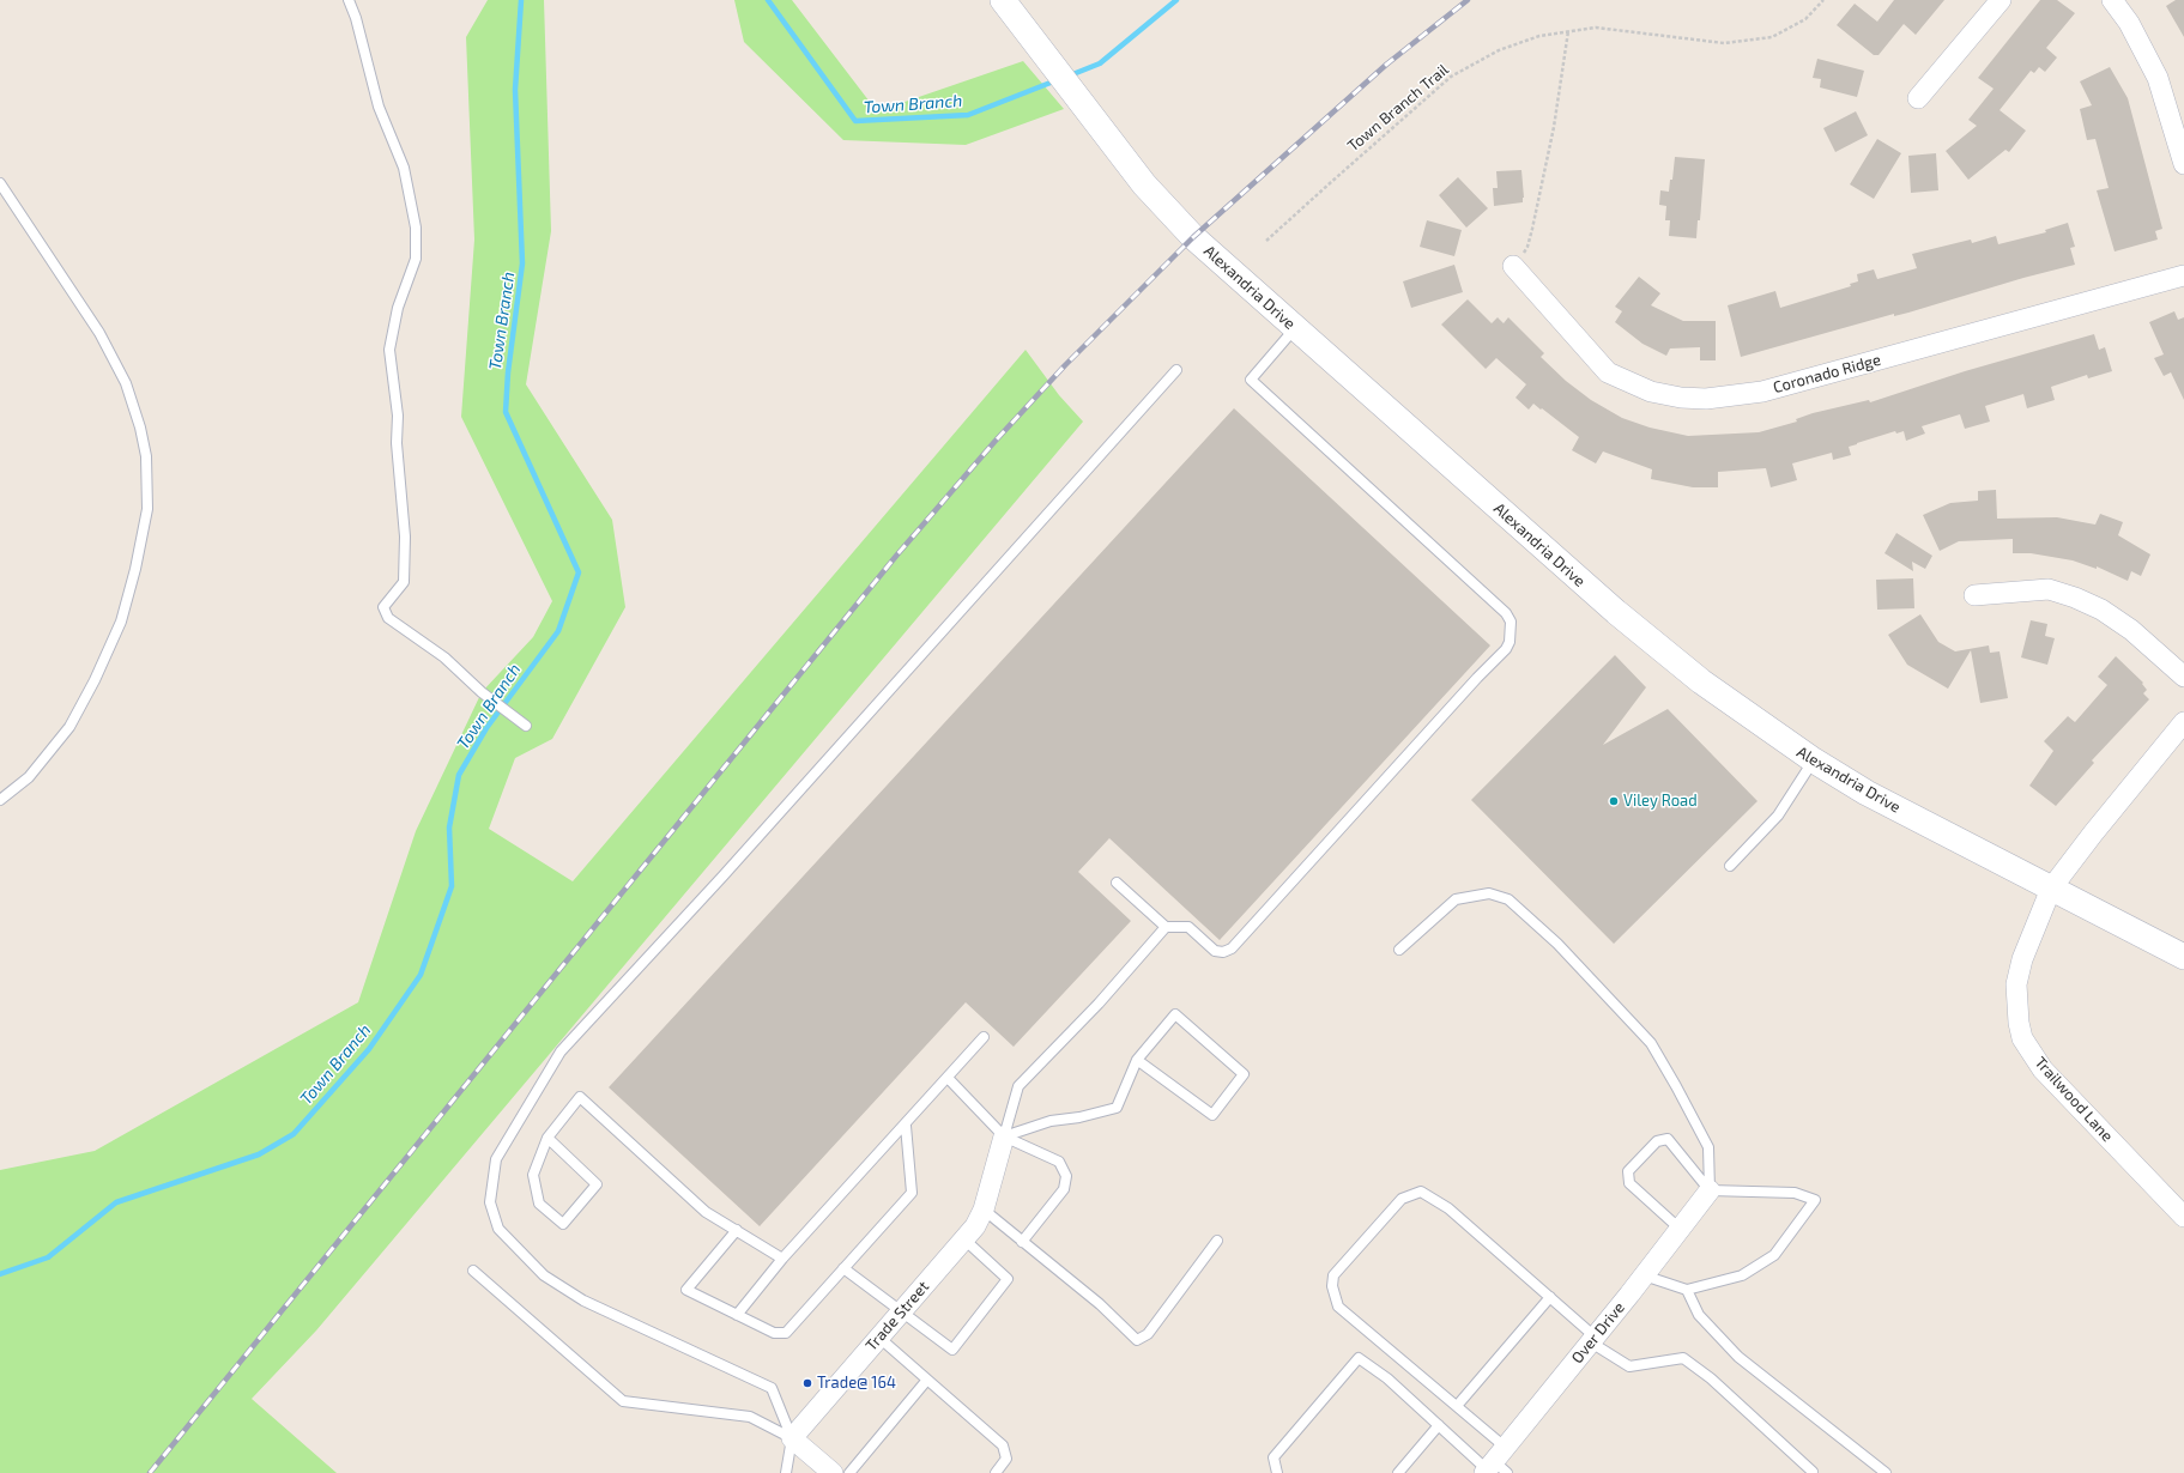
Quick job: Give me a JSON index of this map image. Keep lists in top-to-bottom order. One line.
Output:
{"streets":{"street":["Alexandria Drive","Coronado Ridge","Trailwood Lane","Trade Street","Over Drive"],"path":["Town Branch Trail"]},"crossings":[["Alexandria Drive","Trailwood Lane"]],"water":["Town Branch"],"places":["Viley Road","Trade@ 164"]}
